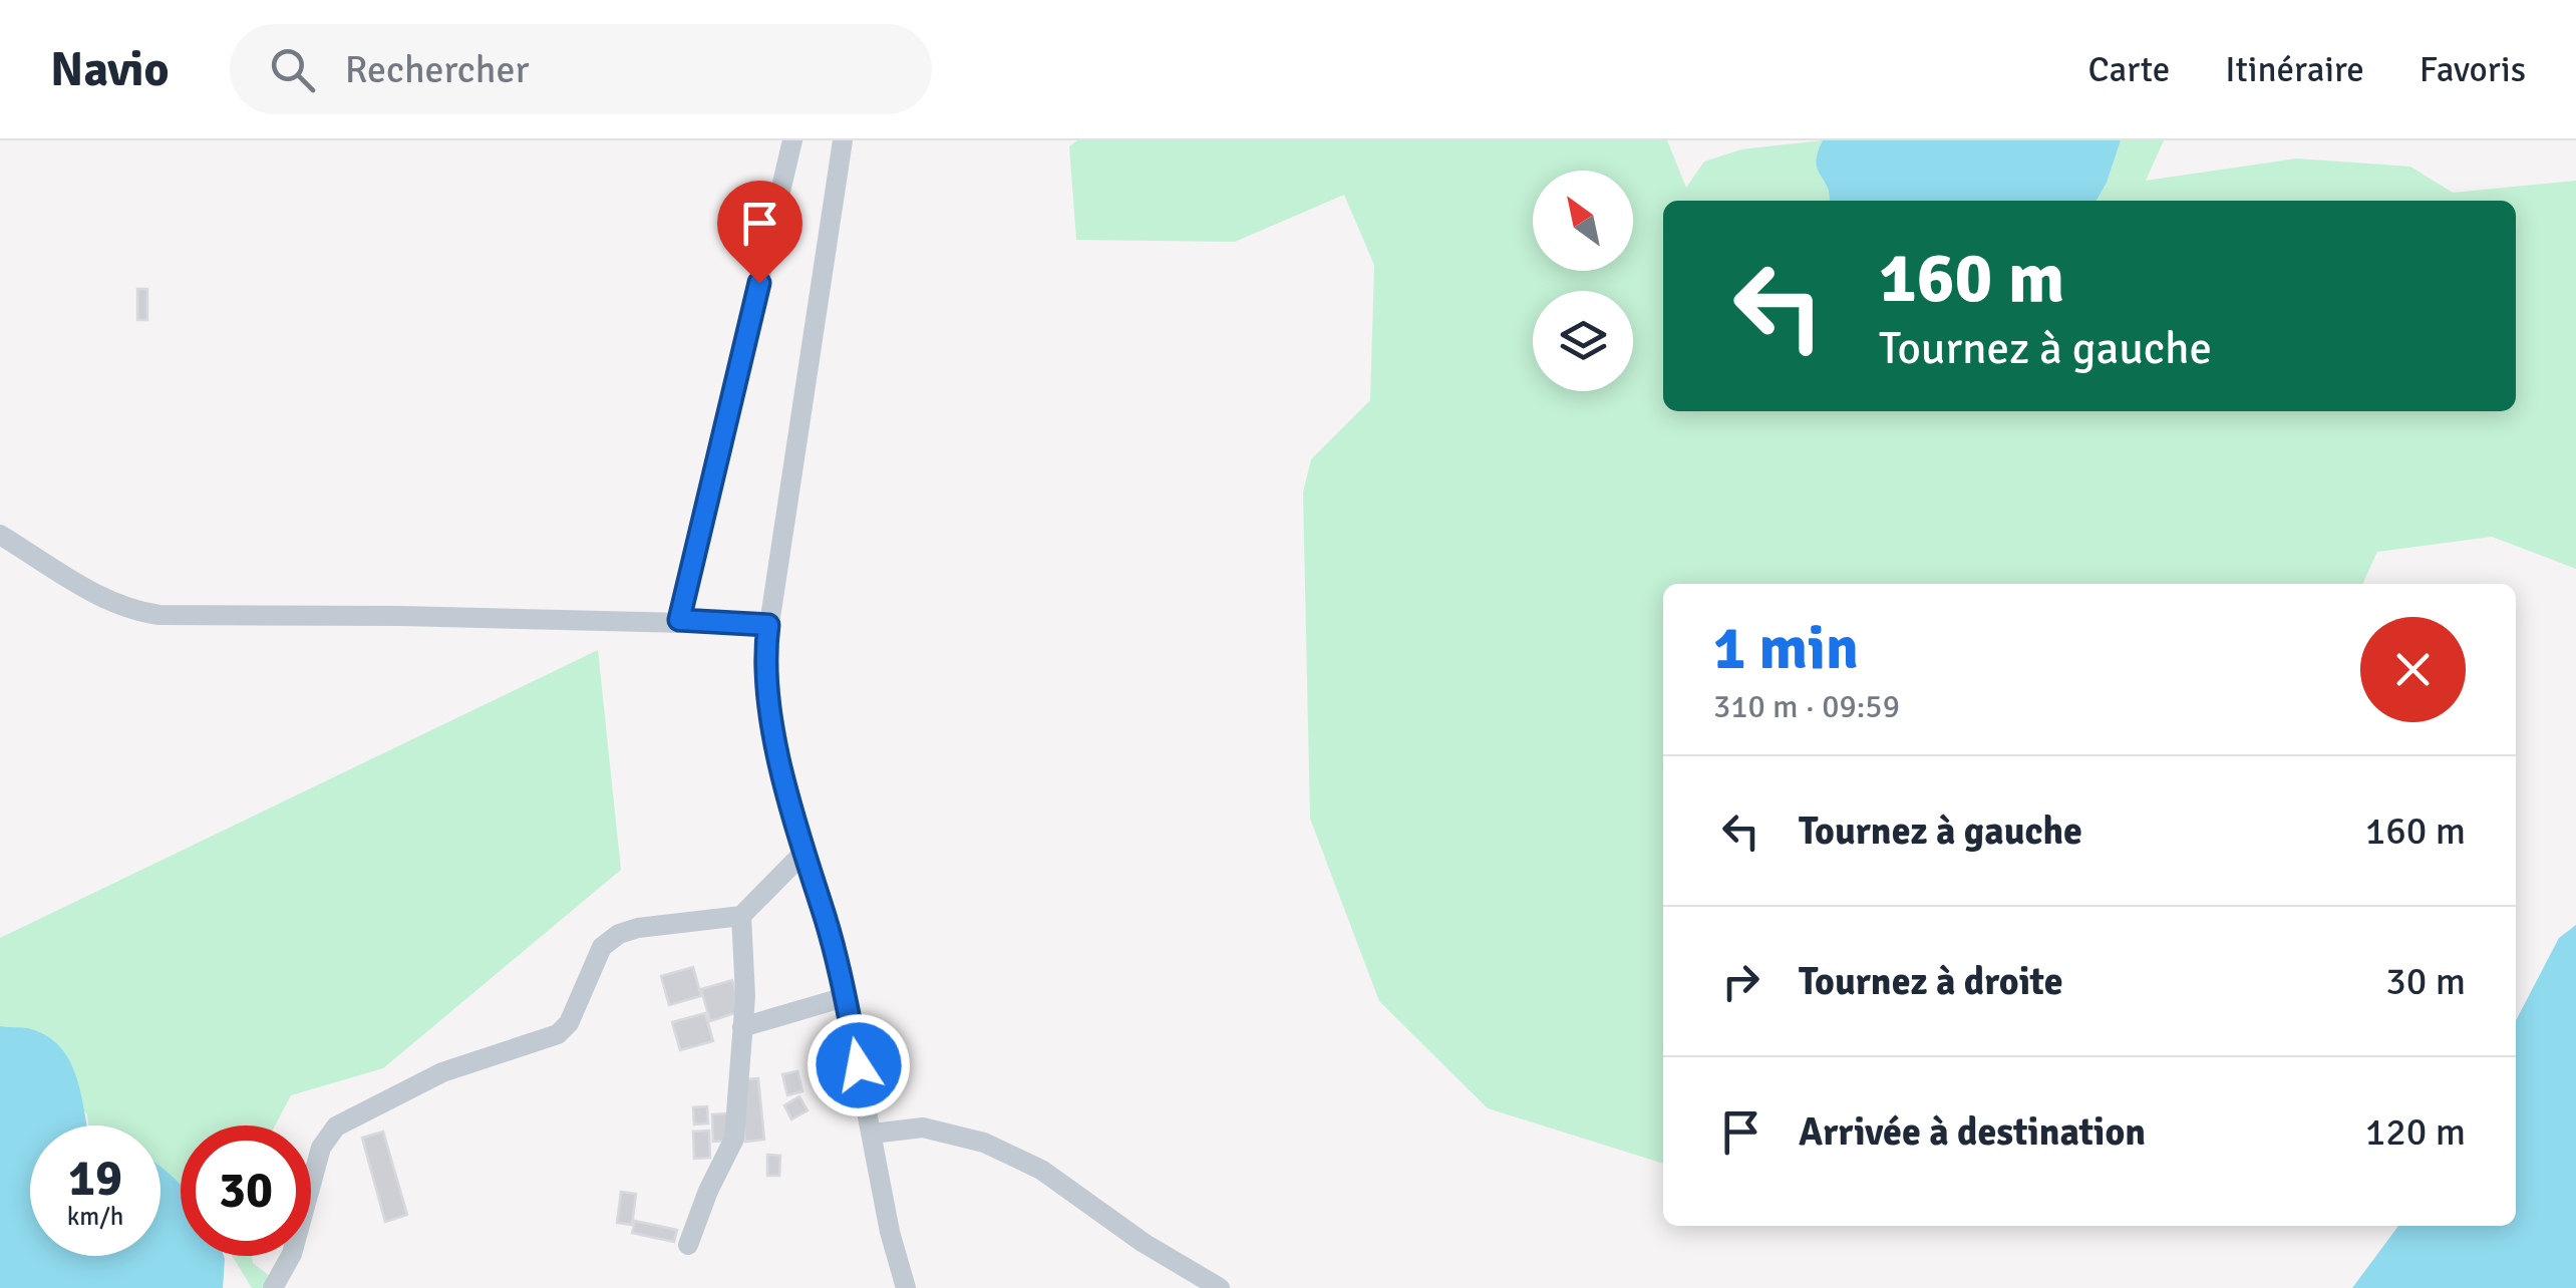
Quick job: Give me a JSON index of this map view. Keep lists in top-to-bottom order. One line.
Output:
{"north":"top left","page":{"header":"Navio","search":"Rechercher","nav":["Carte","Itinéraire","Favoris"],"turn":["160 m","Tournez à gauche"],"heading":["1 min","310 m · 09:59"],"list":[{"name":"Tournez à gauche","value":"160 m"},{"name":"Tournez à droite","value":"30 m"},{"name":"Arrivée à destination","value":"120 m"}],"speed":"19 km/h","limit":"30"}}
